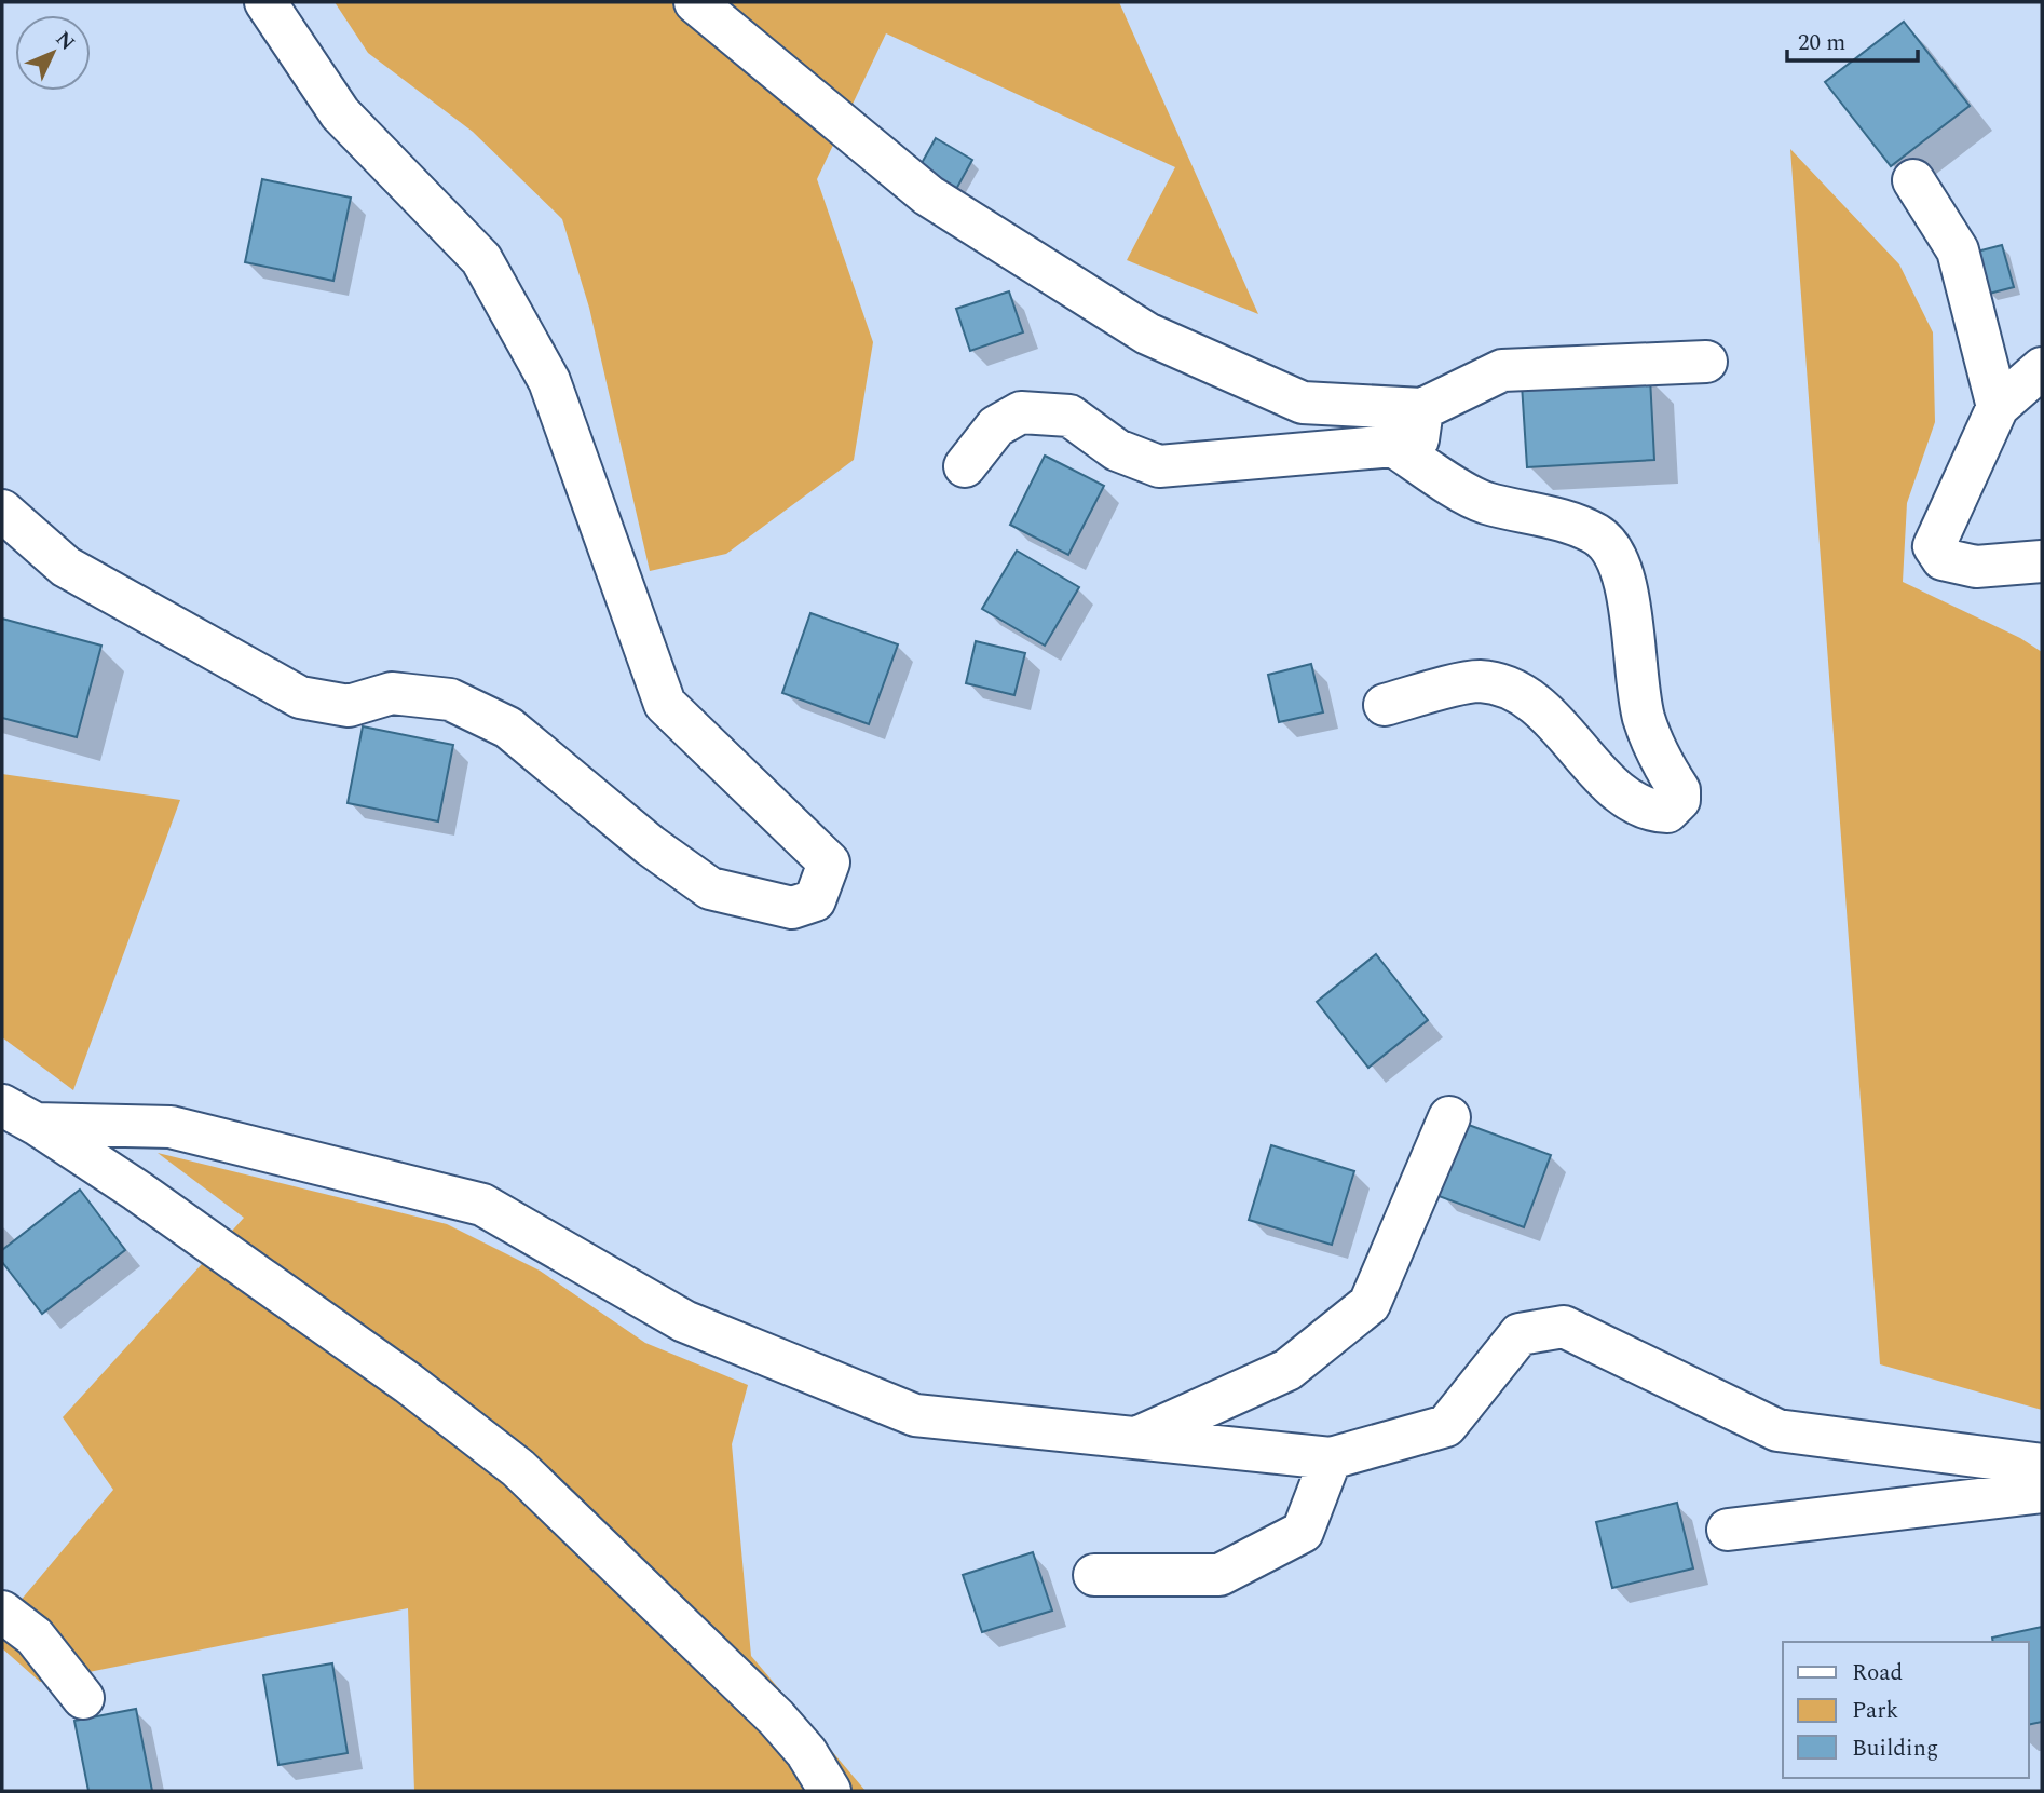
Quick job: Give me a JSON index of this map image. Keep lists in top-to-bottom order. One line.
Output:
{"legend":["Road","Park","Building"],"scale_bar":"20 m","north":"top right"}
